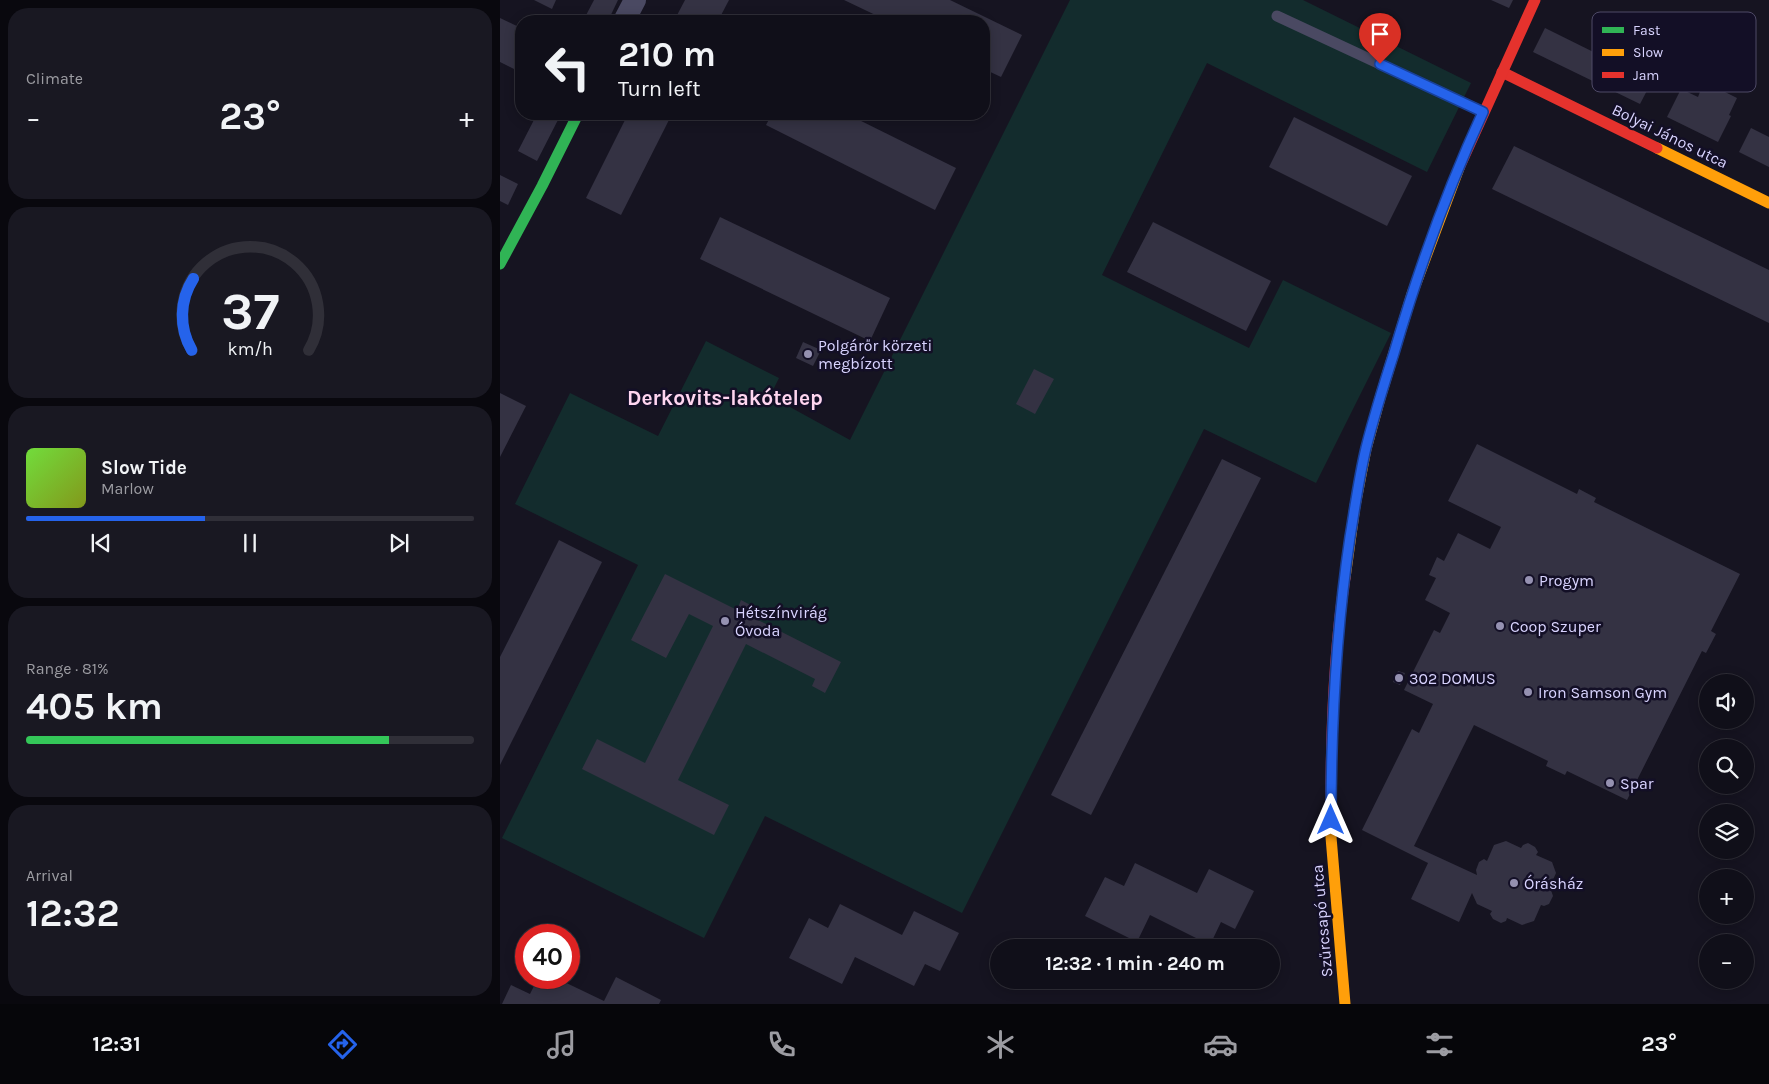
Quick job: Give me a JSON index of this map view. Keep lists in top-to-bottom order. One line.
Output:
{"streets":{"street":["Bolyai János utca","Szűrcsapó utca"]},"crossings":[["Bolyai János utca","Szűrcsapó utca"]],"districts":["Derkovits-lakótelep"],"places":["Polgárőr körzeti megbízott","Progym","Hétszínvirág Óvoda","Coop Szuper","302 DOMUS","Iron Samson Gym","Spar","Órásház"],"legend":["Fast","Slow","Jam"],"page":{"tile":["Climate",["Range · 81%","405 km"],["Arrival","12:32"]],"turn":["210 m","Turn left"],"heat":["−","23°","+"],"song":["Slow Tide","Marlow"],"map_buttons":["+","−"],"limit":"40","trip":"12:32 · 1 min · 240 m","tabs":["12:31","23°"],"gauge":["37","km/h"]}}
